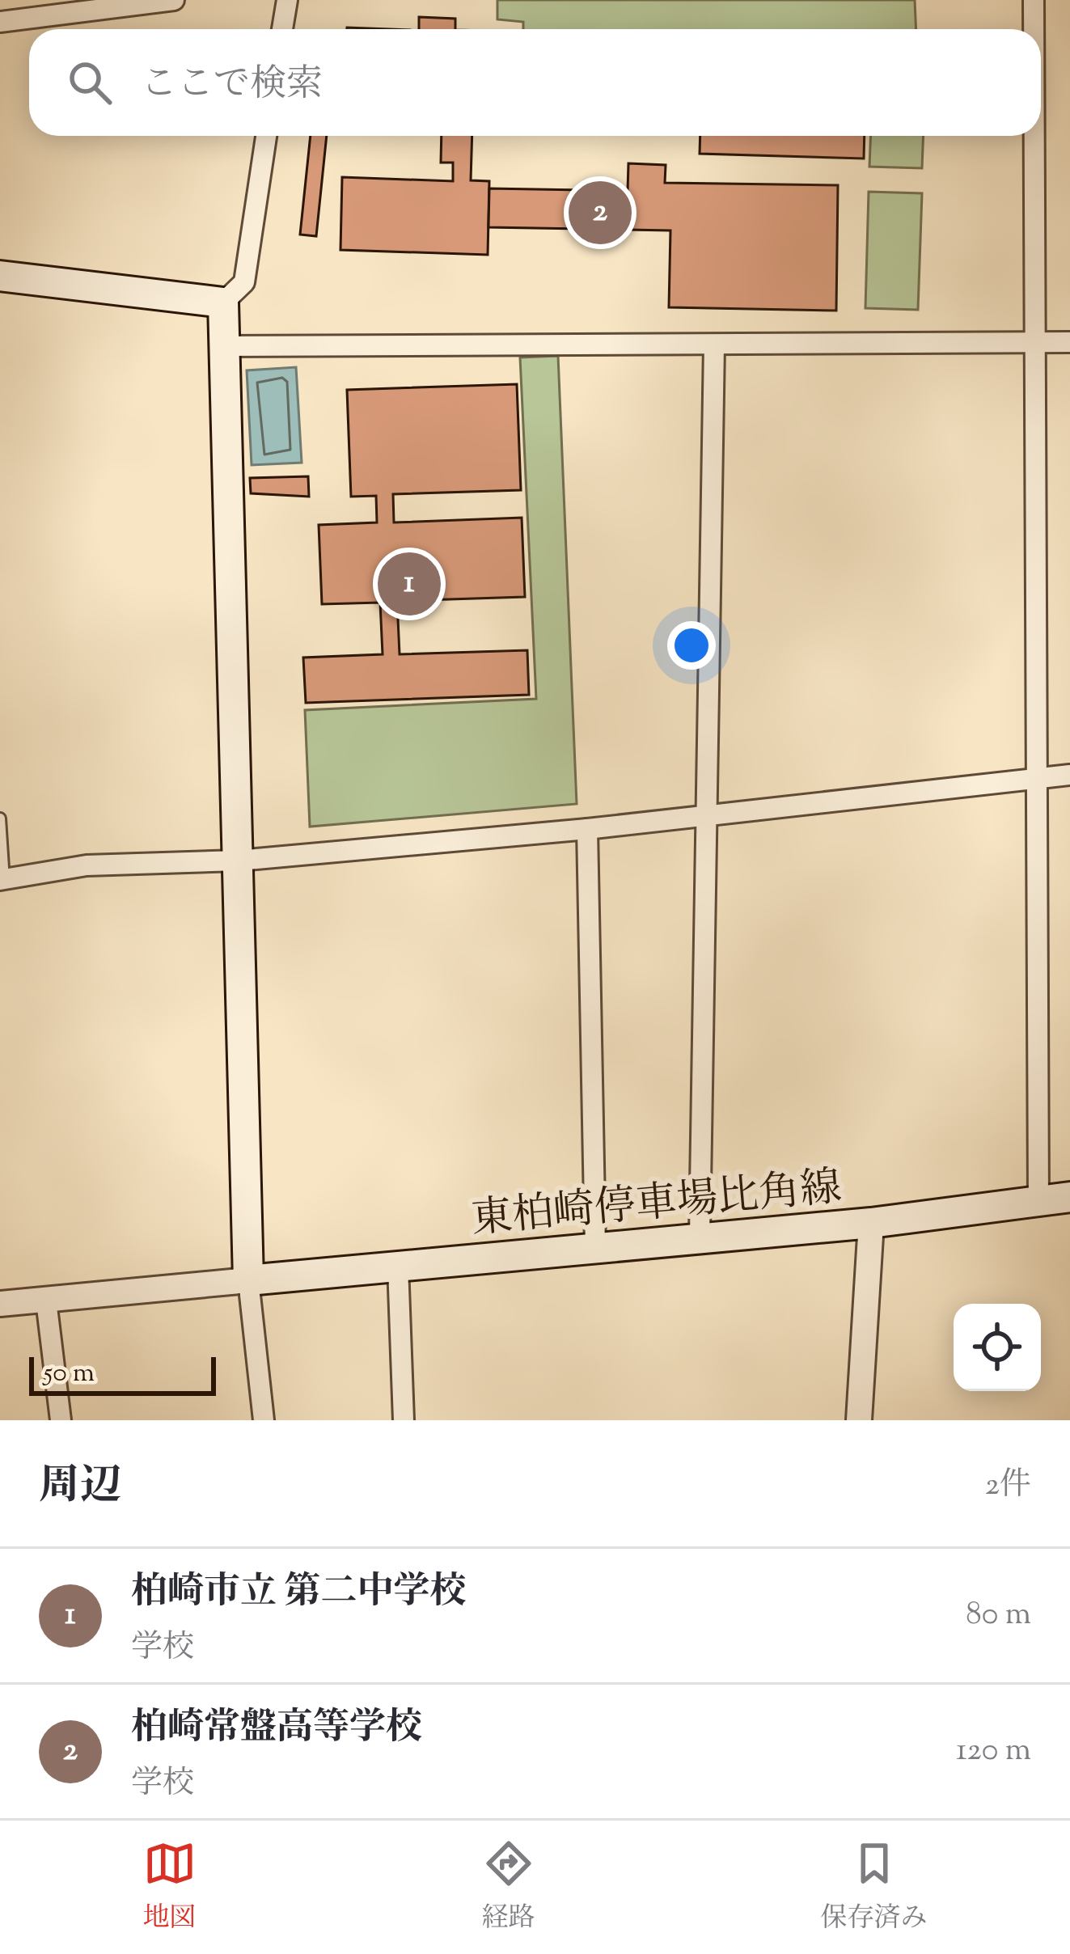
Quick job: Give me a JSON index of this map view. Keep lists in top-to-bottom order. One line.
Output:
{"streets":{"main road":["東柏崎停車場比角線"]},"scale_bar":"50 m","page":{"search":"ここで検索","pins":["2","1"],"scale":"50 m","heading":["周辺","2件"],"list":[{"mark":"1","name":"柏崎市立 第二中学校","note":"学校","value":"80 m"},{"mark":"2","name":"柏崎常盤高等学校","note":"学校","value":"120 m"}],"nav":["地図","経路","保存済み"]}}
